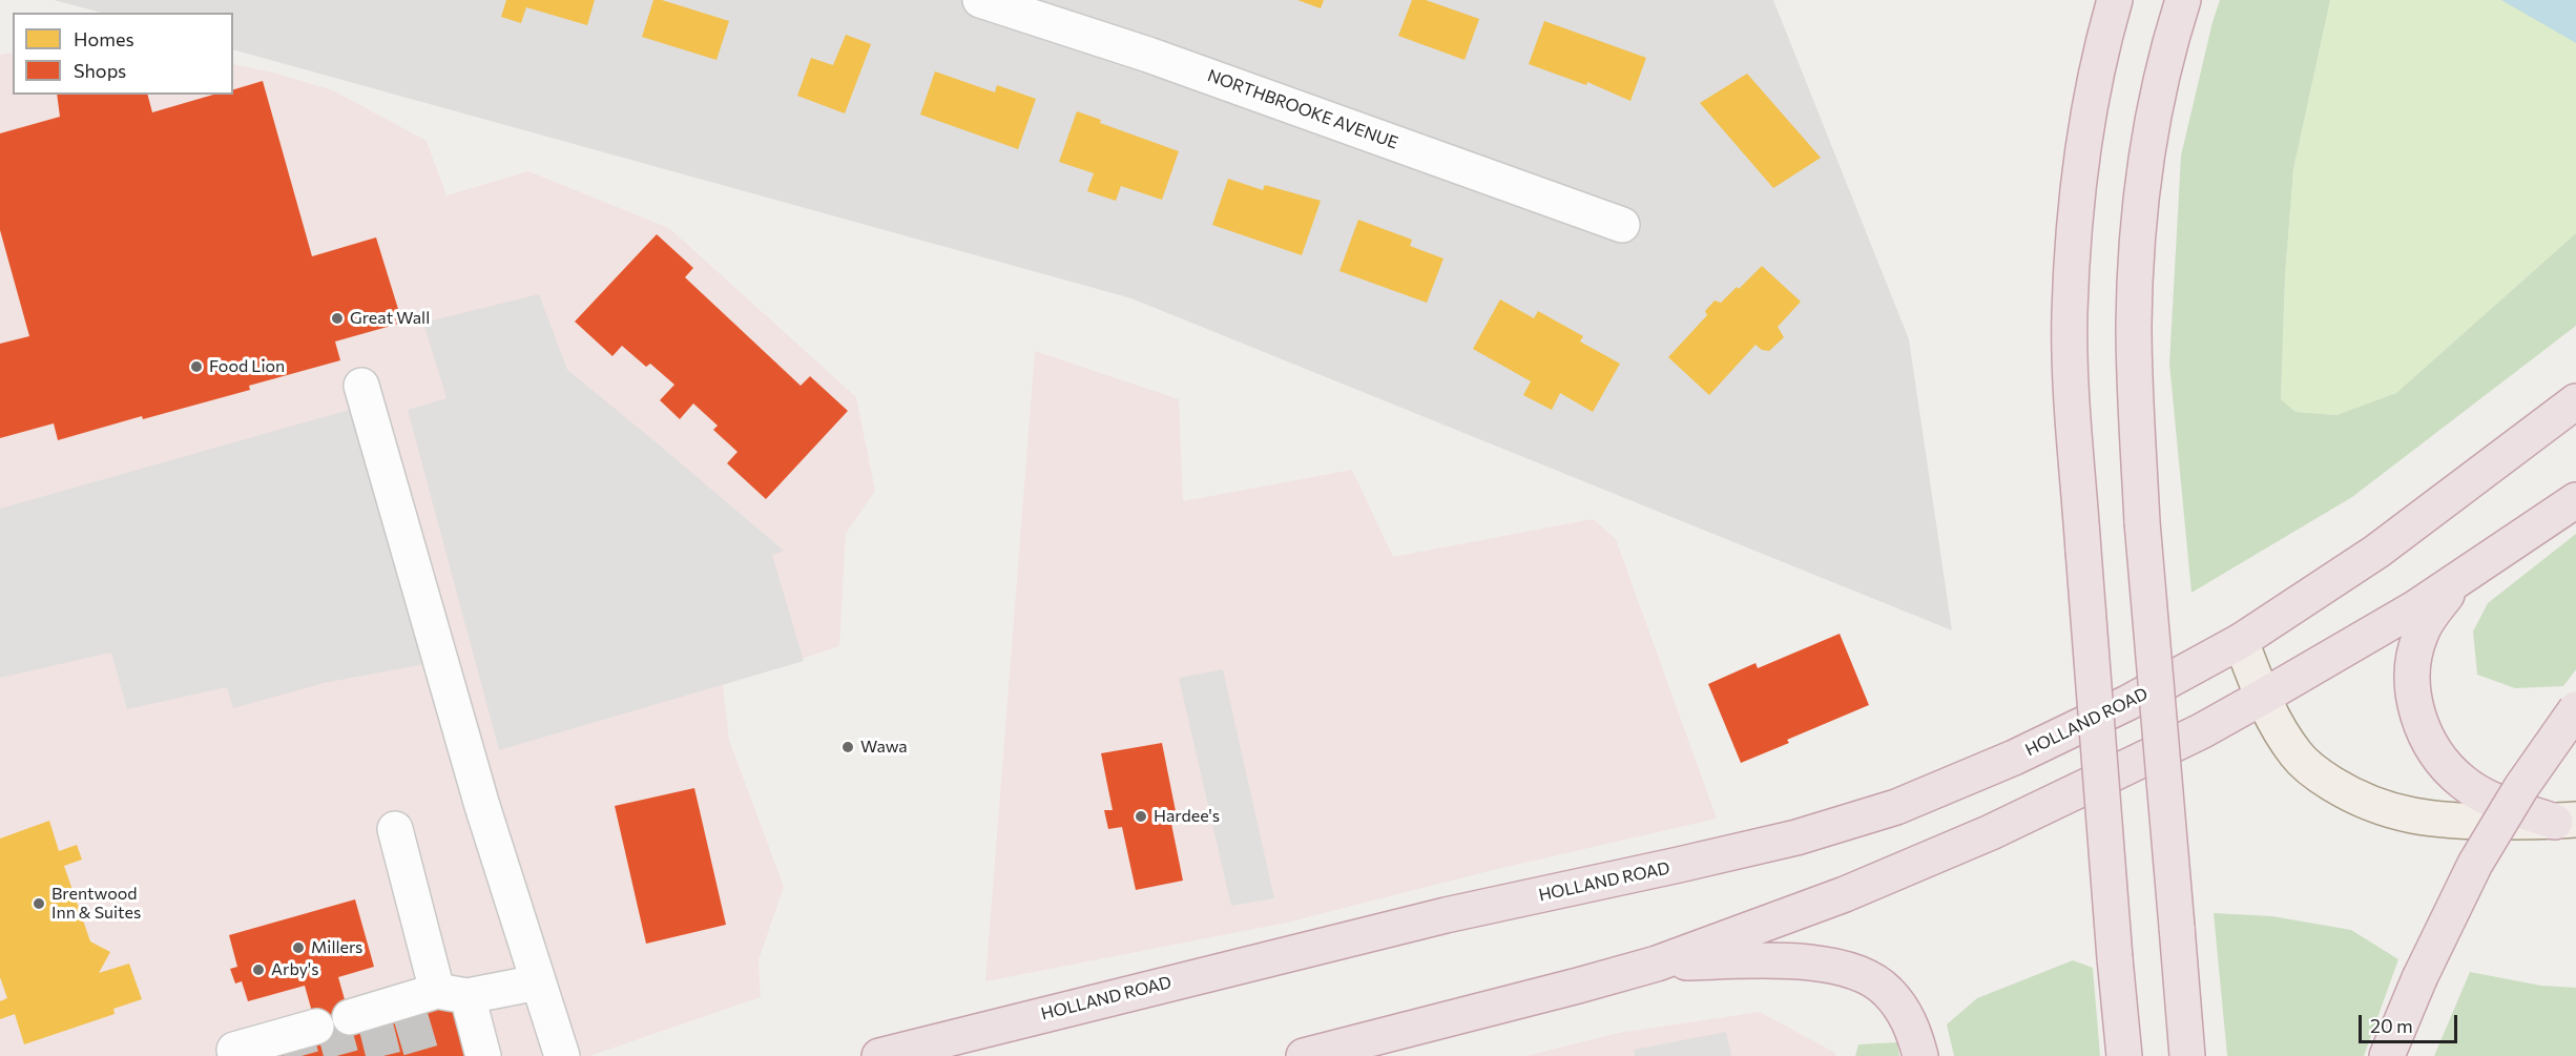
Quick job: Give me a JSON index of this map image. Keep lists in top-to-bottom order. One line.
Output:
{"streets":{"highway":["HOLLAND ROAD"],"street":["NORTHBROOKE AVENUE"]},"places":["Great Wall","Food Lion","Wawa","Hardee's","Brentwood Inn & Suites","Millers","Arby's"],"legend":["Homes","Shops"],"scale_bar":"20 m"}
